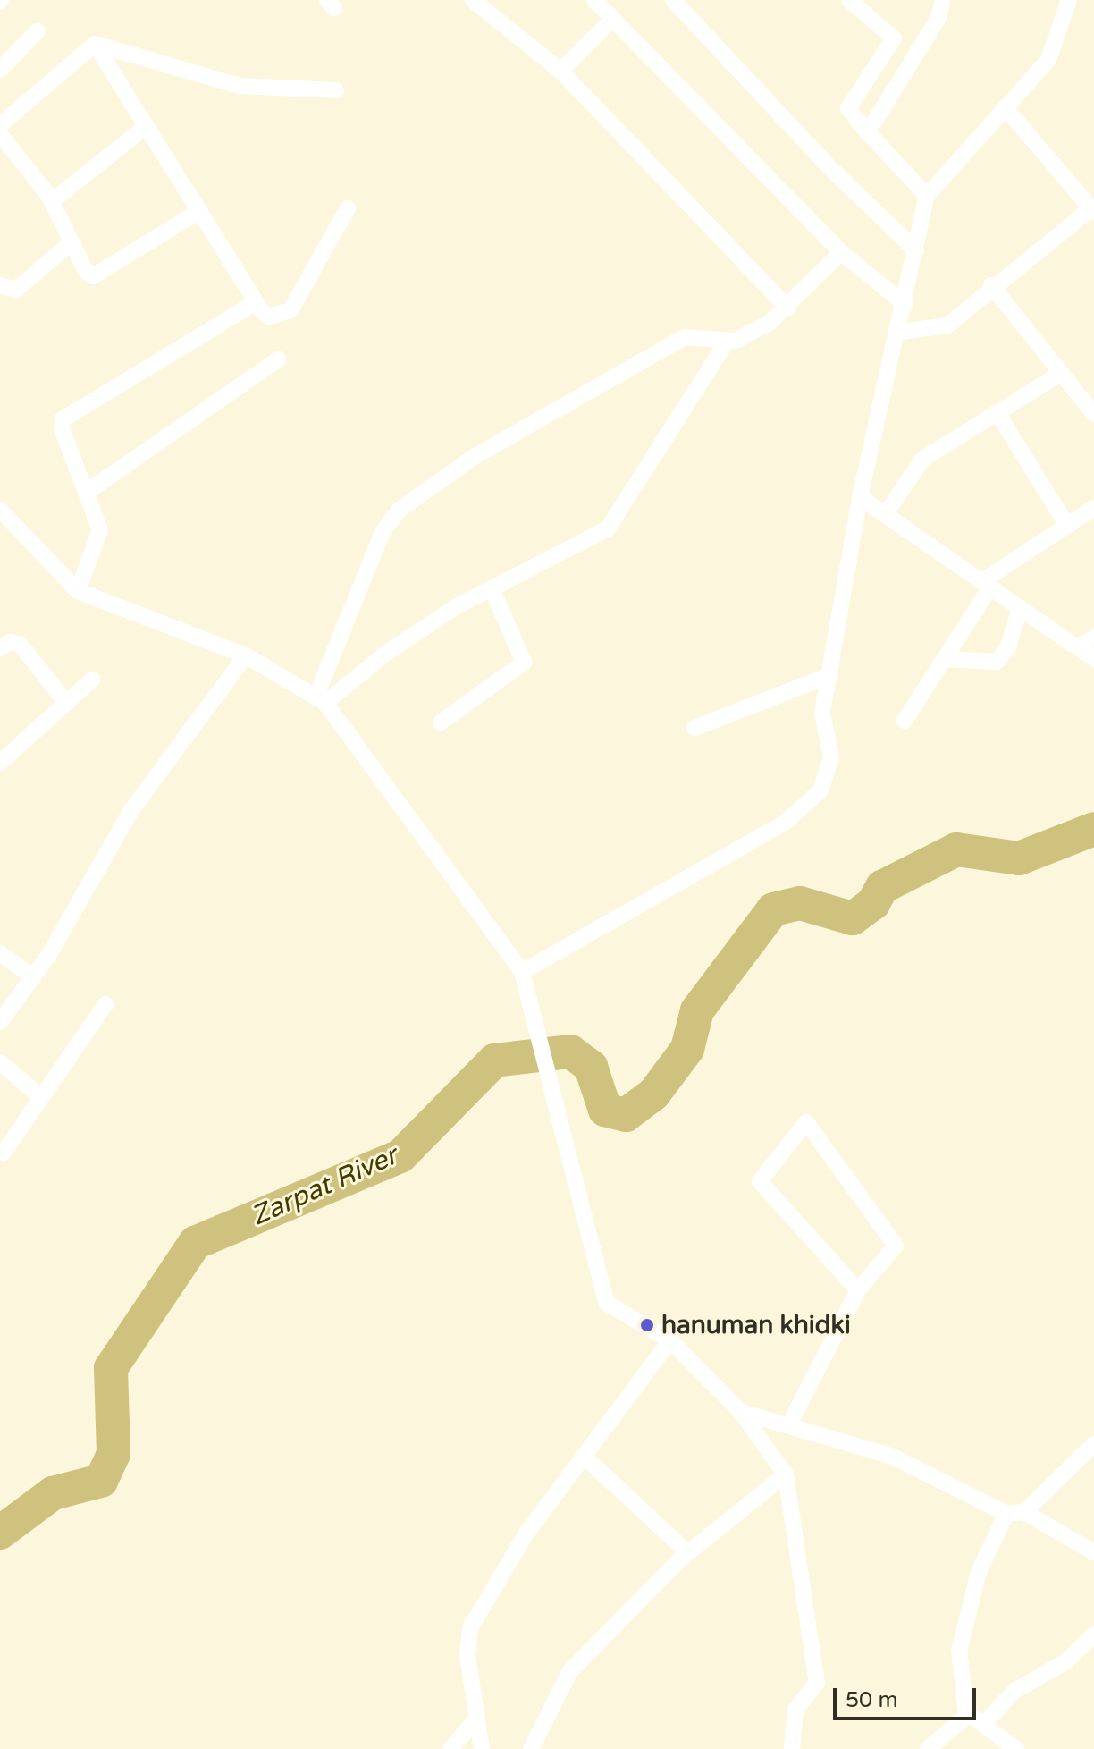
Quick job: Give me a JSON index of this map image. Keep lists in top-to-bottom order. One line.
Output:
{"water":["Zarpat River"],"places":["hanuman khidki"],"scale_bar":"50 m"}
